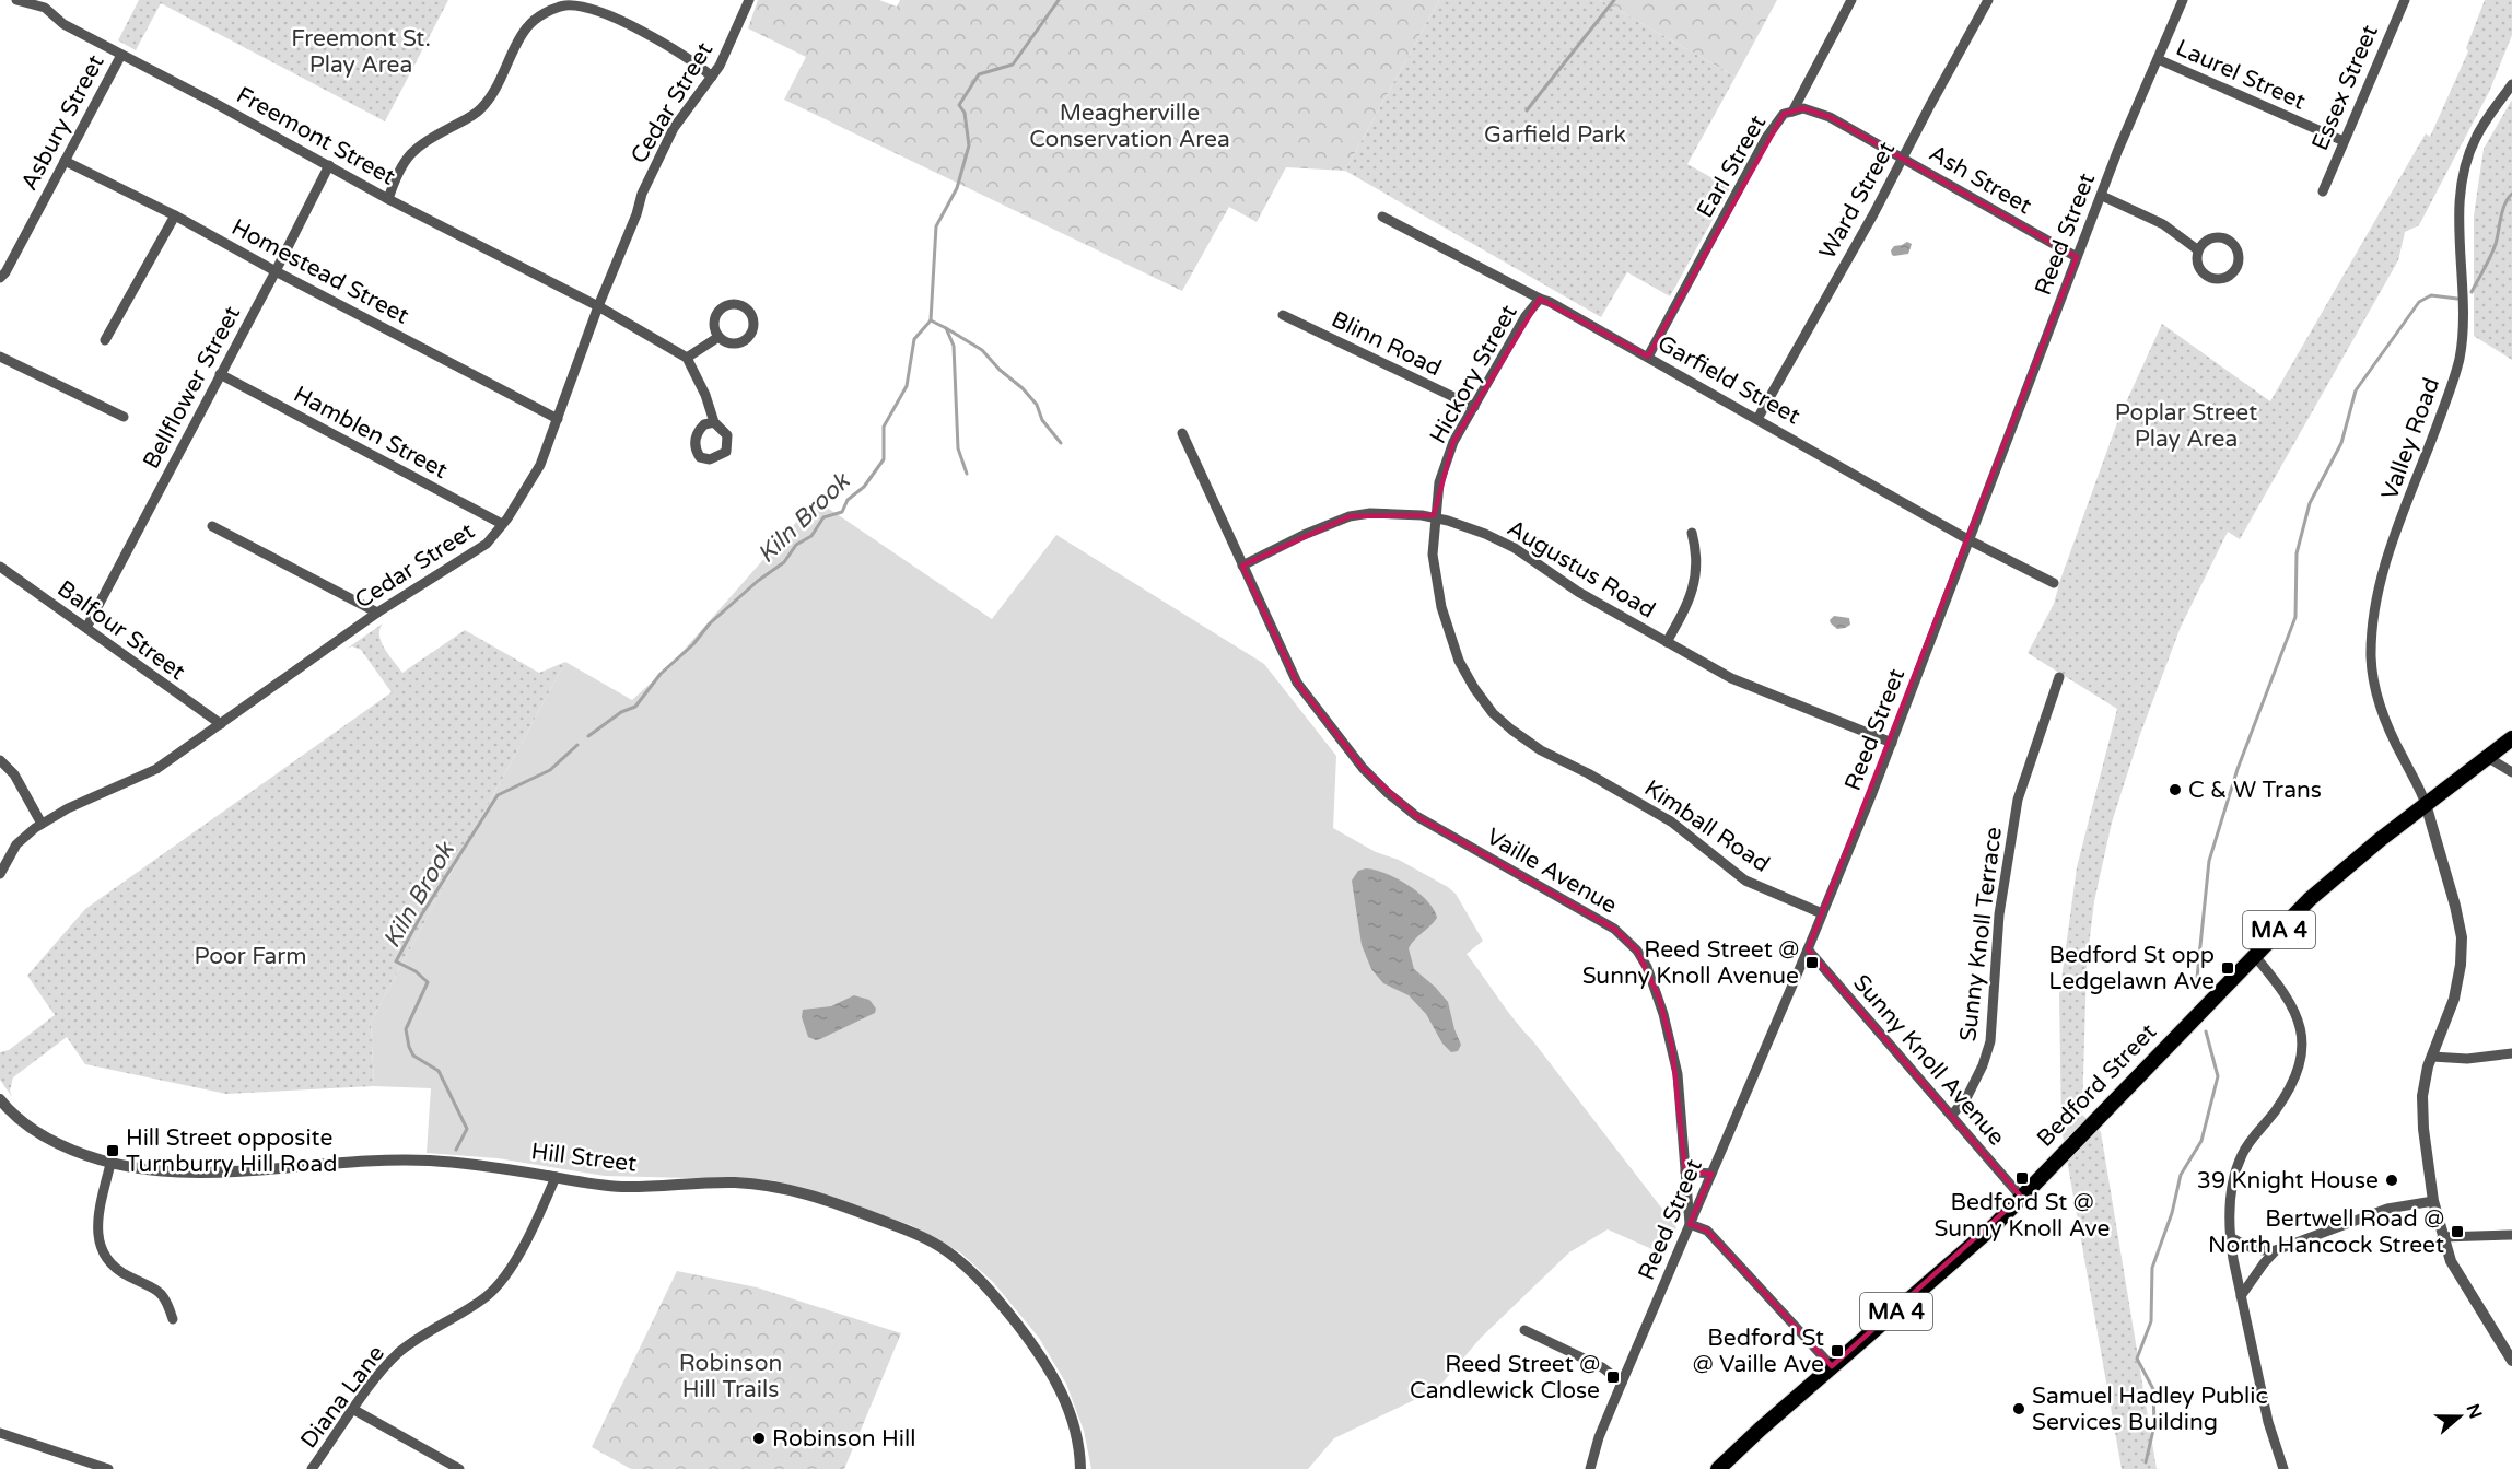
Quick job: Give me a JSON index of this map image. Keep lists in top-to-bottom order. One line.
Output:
{"streets":{"main road":["MA 4","Bedford Street"],"street":["Laurel Street","Essex Street","Cedar Street","Asbury Street","Freemont Street","Earl Street","Ash Street","Ward Street","Reed Street","Homestead Street","Blinn Road","Hickory Street","Garfield Street","Bellflower Street","Hamblen Street","Valley Road","Augustus Road","Balfour Street","Kimball Road","Vaille Avenue","Sunny Knoll Terrace","Sunny Knoll Avenue","Hill Street","Diana Lane"]},"crossings":[["Laurel Street","Essex Street"],["Laurel Street","Reed Street"],["Cedar Street","Freemont Street"],["Cedar Street","Homestead Street"],["Cedar Street","Hamblen Street"],["Cedar Street","Balfour Street"],["Asbury Street","Freemont Street"],["Asbury Street","Homestead Street"],["Freemont Street","Bellflower Street"],["Earl Street","Ash Street"],["Earl Street","Garfield Street"],["Ash Street","Ward Street"],["Ash Street","Reed Street"],["Ward Street","Garfield Street"],["Reed Street","Garfield Street"],["Reed Street","Augustus Road"],["Reed Street","Kimball Road"],["Reed Street","Vaille Avenue"],["Reed Street","Sunny Knoll Avenue"],["Homestead Street","Bellflower Street"],["Blinn Road","Hickory Street"],["Hickory Street","Garfield Street"],["Hickory Street","Augustus Road"],["Hickory Street","Kimball Road"],["Bellflower Street","Hamblen Street"],["Bellflower Street","Balfour Street"],["Valley Road","Bedford Street"],["Augustus Road","Vaille Avenue"],["Sunny Knoll Terrace","Sunny Knoll Avenue"],["Sunny Knoll Avenue","Bedford Street"],["Hill Street","Diana Lane"]],"water":["Kiln Brook"],"parks":["Freemont St. Play Area","Meagherville Conservation Area","Garfield Park","Poplar Street Play Area","Poor Farm","Robinson Hill Trails"],"places":{"other":["C & W Trans","39 Knight House","Samuel Hadley Public Services Building","Robinson Hill"],"transit":["Reed Street @ Sunny Knoll Avenue","Bedford St opp Ledgelawn Ave","Hill Street opposite Turnburry Hill Road","Bedford St @ Sunny Knoll Ave","Bertwell Road @ North Hancock Street","Bedford St @ Vaille Ave","Reed Street @ Candlewick Close"]},"north":"right"}
